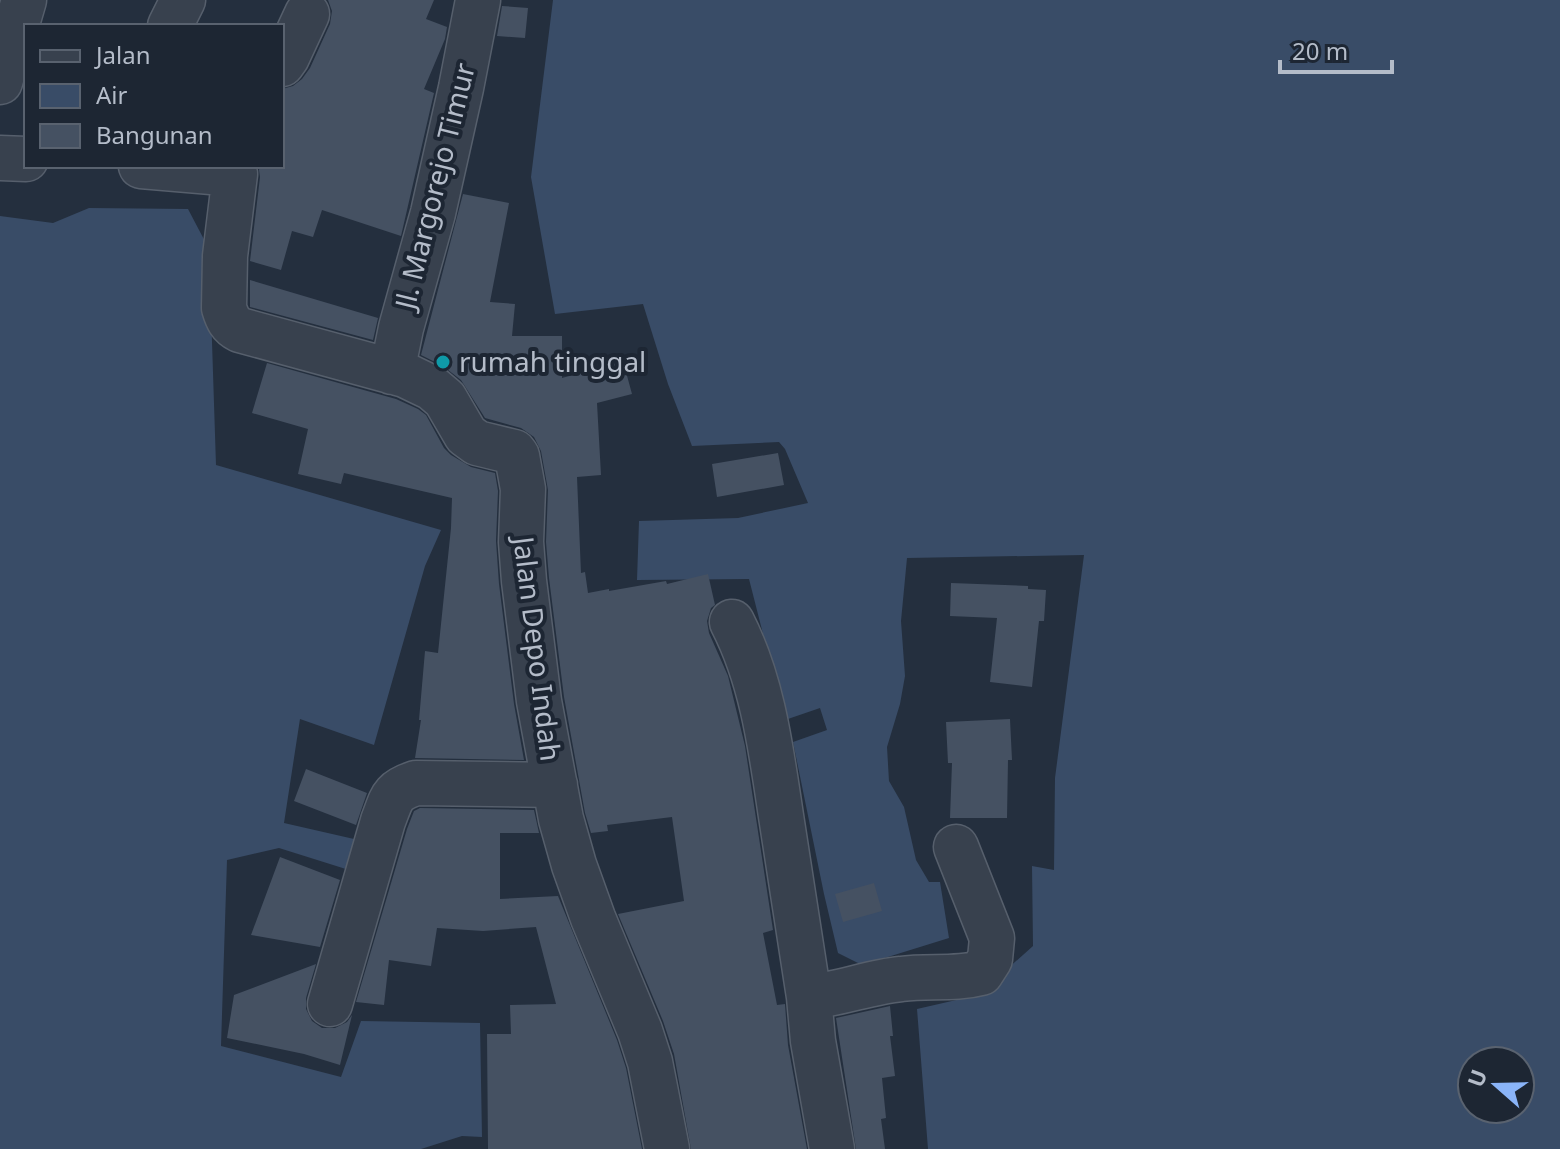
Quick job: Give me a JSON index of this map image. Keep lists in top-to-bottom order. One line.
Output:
{"streets":{"street":["Jl. Margorejo Timur","Jalan Depo Indah"]},"crossings":[["Jl. Margorejo Timur","Jalan Depo Indah"]],"places":["rumah tinggal"],"legend":["Jalan","Air","Bangunan"],"scale_bar":"20 m","north":"left"}
